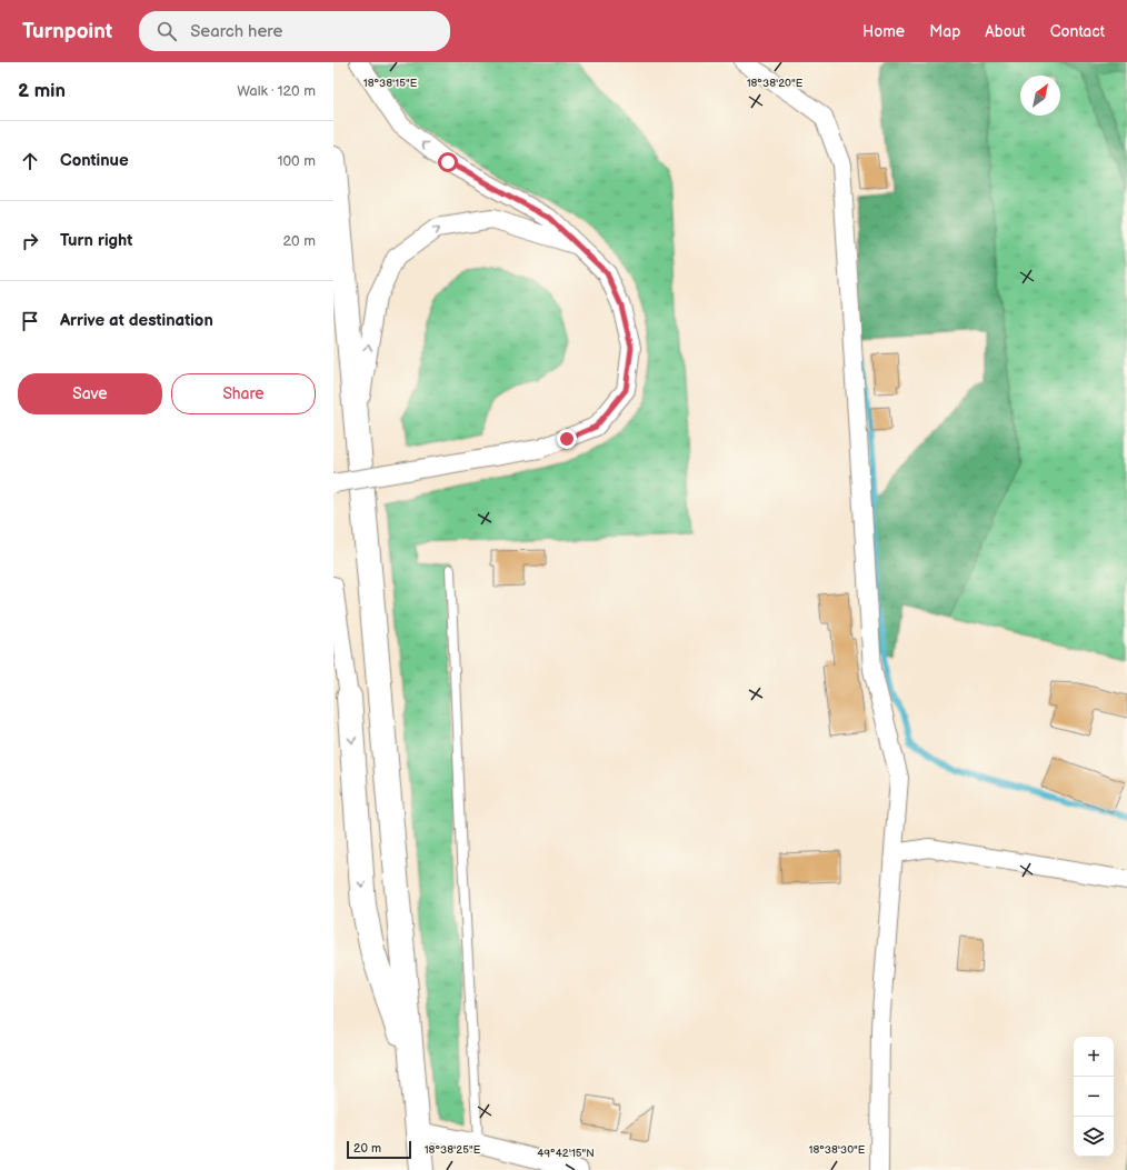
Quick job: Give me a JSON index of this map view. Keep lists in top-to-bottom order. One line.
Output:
{"scale_bar":"20 m","north":"top right","page":{"header":"Turnpoint","search":"Search here","nav":["Home","Map","About","Contact"],"heading":["2 min","Walk · 120 m"],"list":[["Continue","100 m"],["Turn right","20 m"],"Arrive at destination"],"buttons":["Save","Share"],"map_buttons":["+","−"],"scale":"20 m"},"coordinates":["18°38'15\"E","18°38'20\"E","18°38'25\"E","18°38'30\"E","49°42'15\"N"]}
